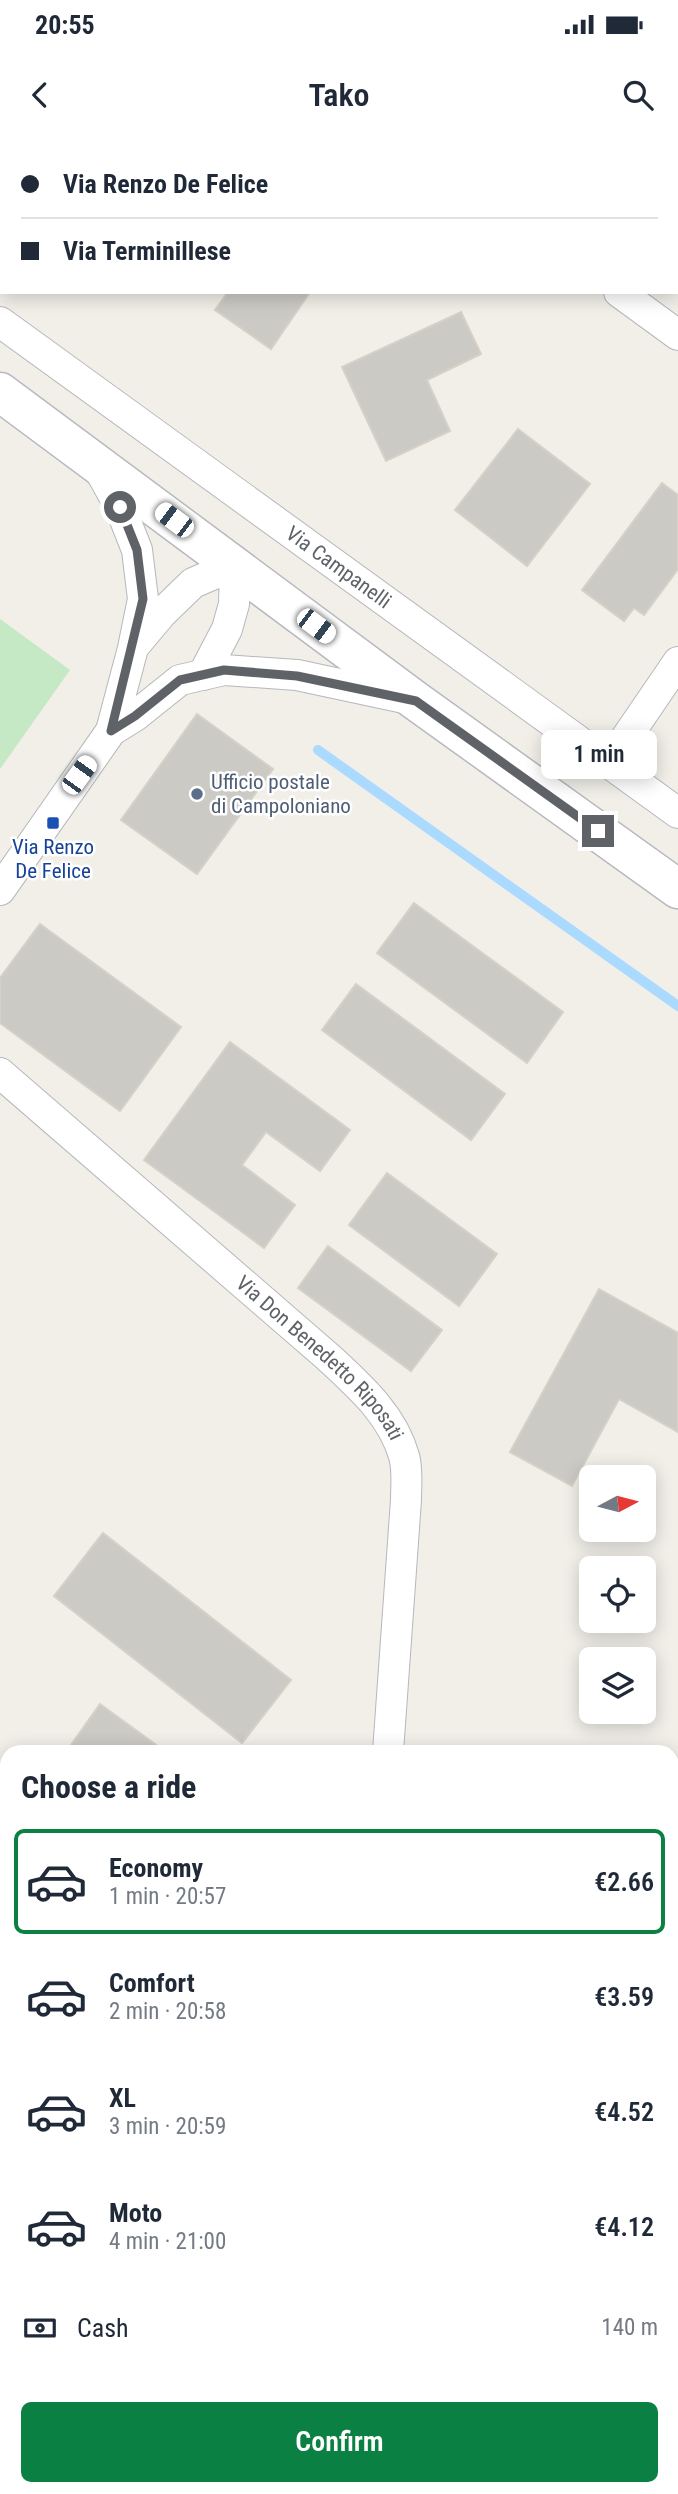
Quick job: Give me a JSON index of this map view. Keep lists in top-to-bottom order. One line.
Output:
{"streets":{"street":["Via Campanelli","Via Don Benedetto Riposati"]},"places":{"other":["Ufficio postale di Campoloniano"],"transit":["Via Renzo De Felice"]},"north":"right","page":{"status":"20:55","header":"Tako","banner":["Via Renzo De Felice","Via Terminillese"],"bubble":"1 min","heading":"Choose a ride","list":[{"name":"Economy","note":"1 min · 20:57","value":"€2.66"},{"name":"Comfort","note":"2 min · 20:58","value":"€3.59"},{"name":"XL","note":"3 min · 20:59","value":"€4.52"},{"name":"Moto","note":"4 min · 21:00","value":"€4.12"}],"pay":["Cash","140 m"],"buttons":"Confirm"}}
